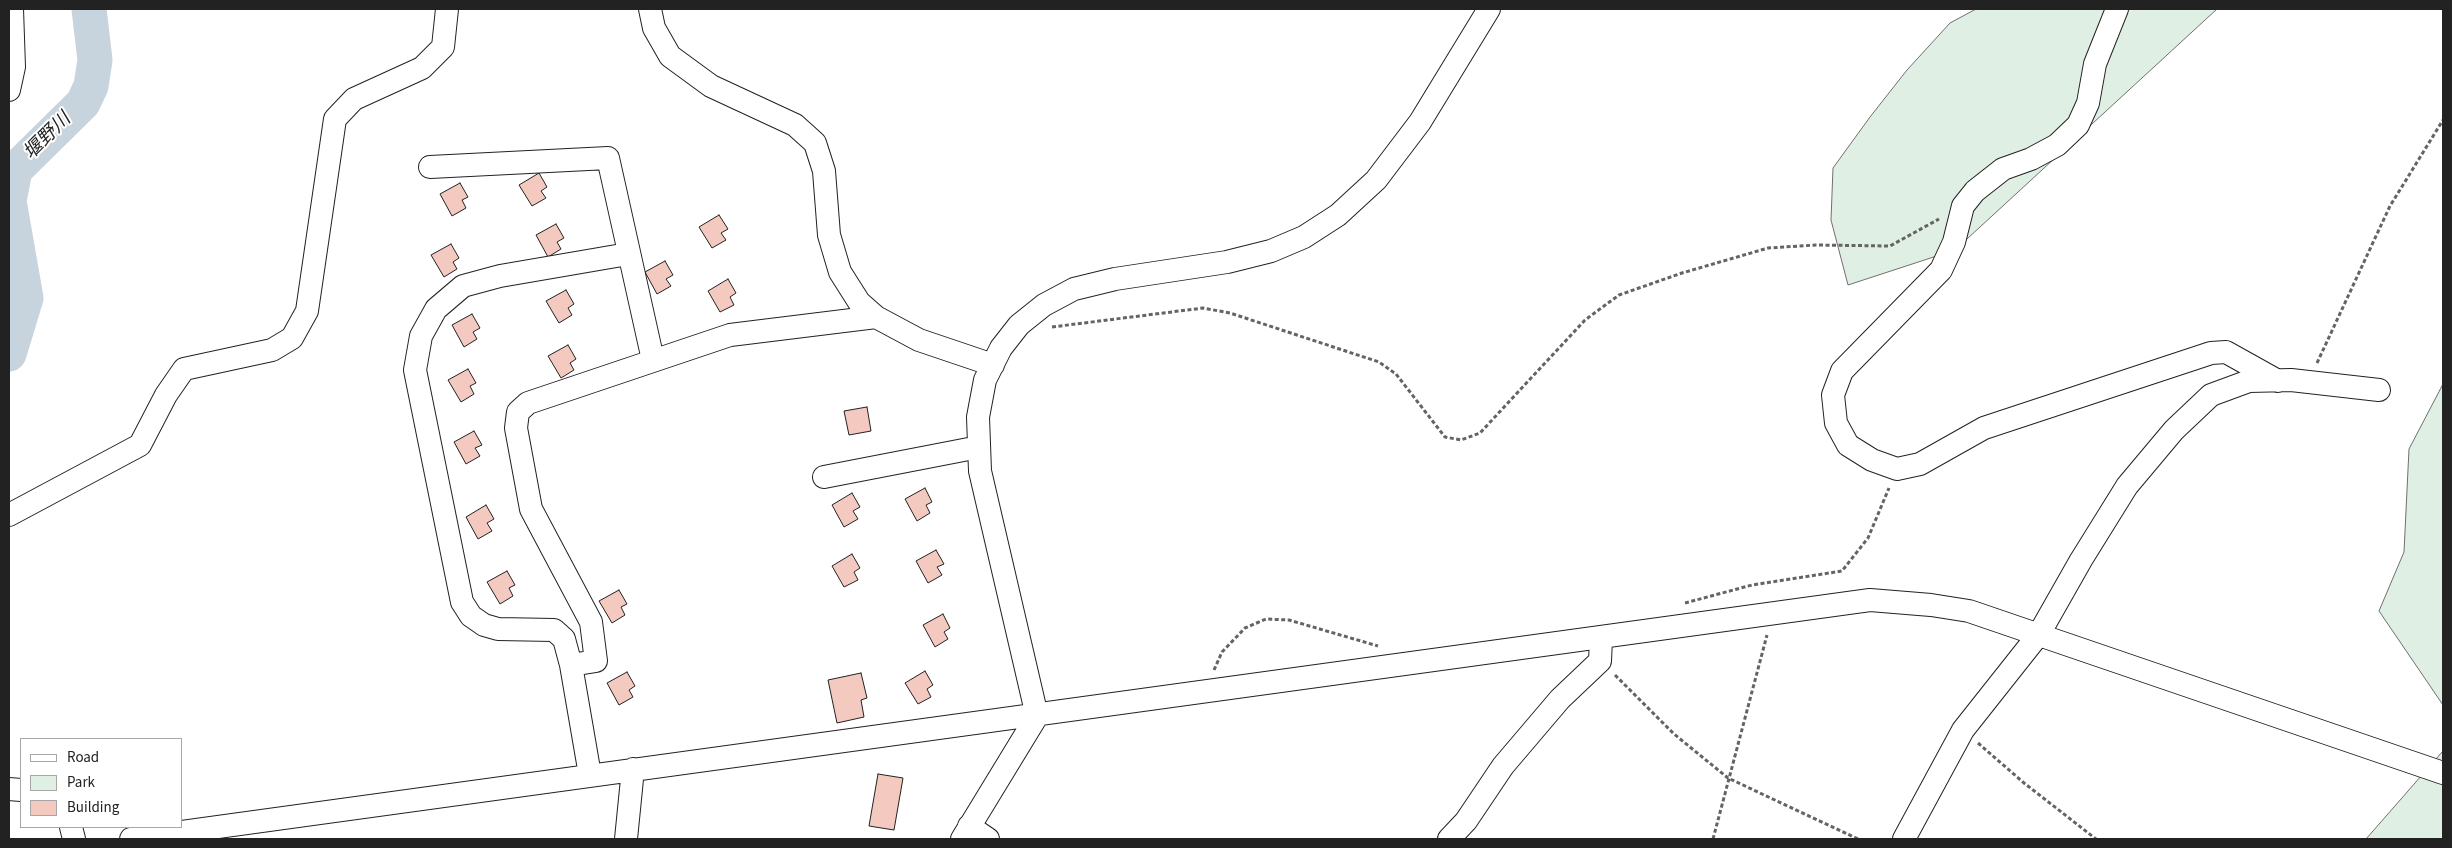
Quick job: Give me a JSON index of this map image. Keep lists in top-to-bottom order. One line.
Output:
{"water":["堰野川"],"legend":["Road","Park","Building"]}
